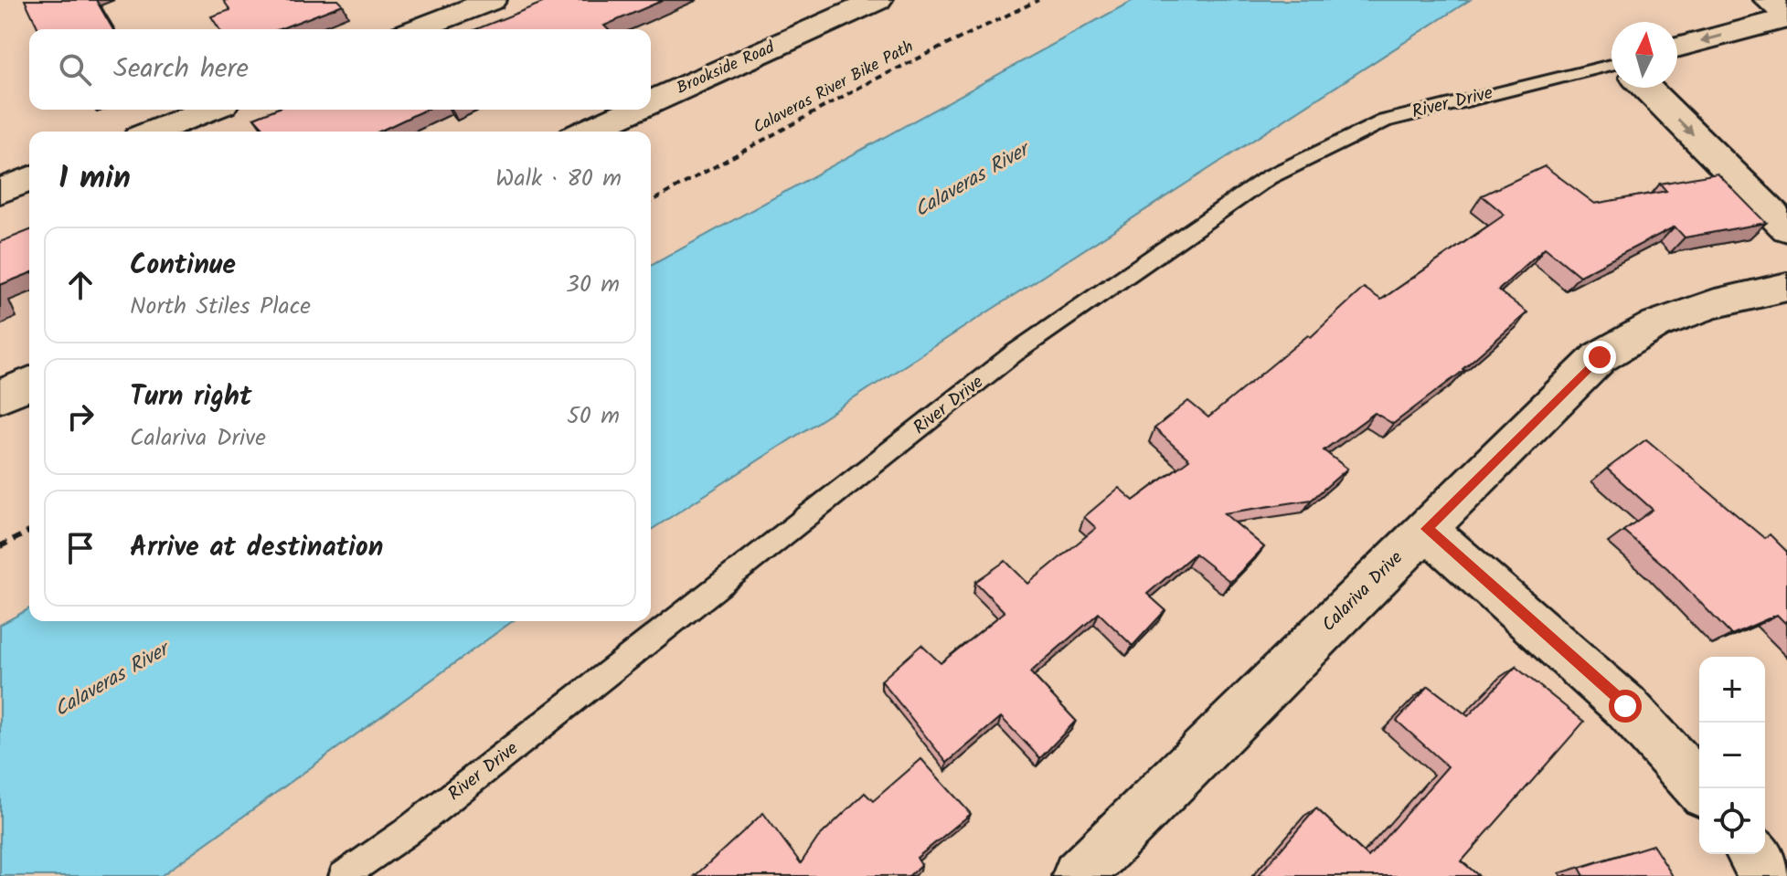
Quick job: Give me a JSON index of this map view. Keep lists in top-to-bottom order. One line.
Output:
{"streets":{"main road":["Brookside Road","Calariva Drive"],"lane":["River Drive"],"path":["Calaveras River Bike Path"]},"water":["Calaveras River"],"north":"top","page":{"search":"Search here","heading":["1 min","Walk · 80 m"],"list":[["Continue","North Stiles Place","30 m"],["Turn right","Calariva Drive","50 m"],"Arrive at destination"],"map_buttons":["+","−"]}}
